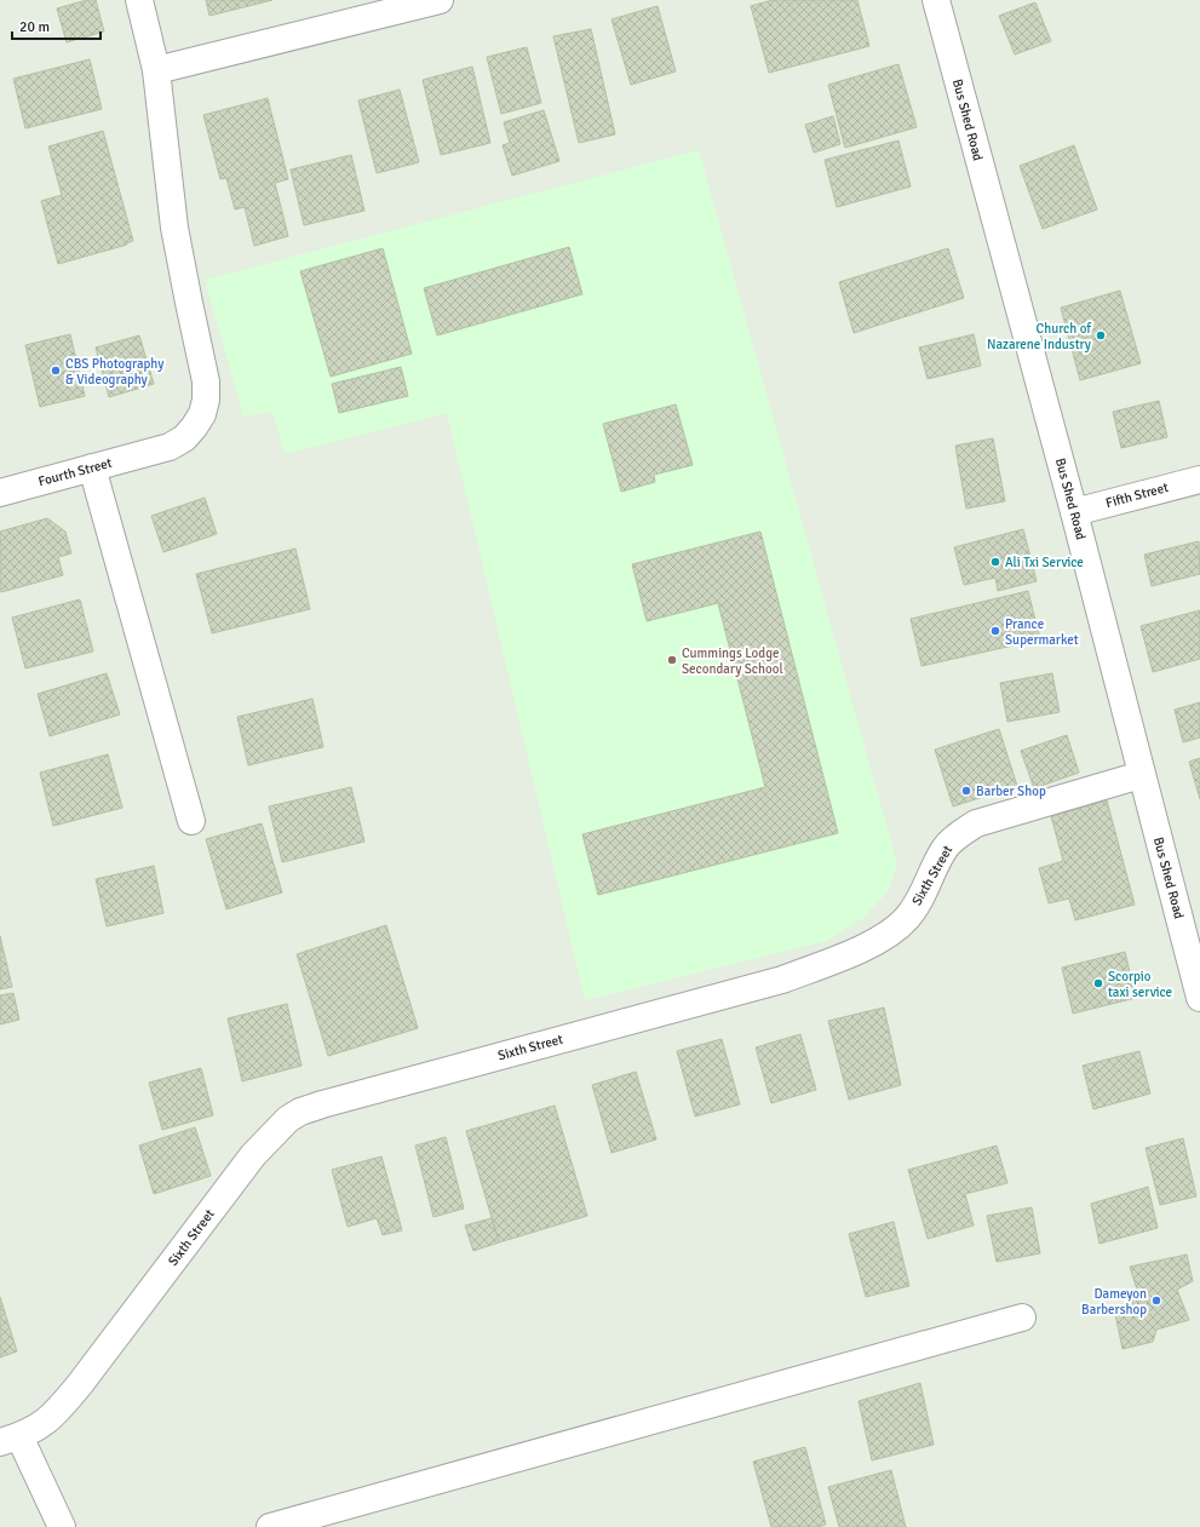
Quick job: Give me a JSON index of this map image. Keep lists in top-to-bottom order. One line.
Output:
{"streets":{"street":["Bus Shed Road","Fourth Street","Fifth Street","Sixth Street"]},"crossings":[["Bus Shed Road","Fifth Street"],["Bus Shed Road","Sixth Street"]],"places":["Church of Nazarene Industry","CBS Photography & Videography","Ali Txi Service","Prance Supermarket","Cummings Lodge Secondary School","Barber Shop","Scorpio taxi service","Dameyon Barbershop"],"scale_bar":"20 m"}
